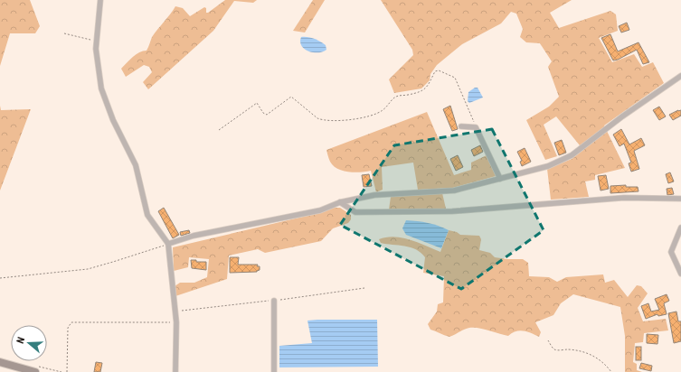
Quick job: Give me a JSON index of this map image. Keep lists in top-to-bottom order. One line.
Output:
{"north":"left"}
